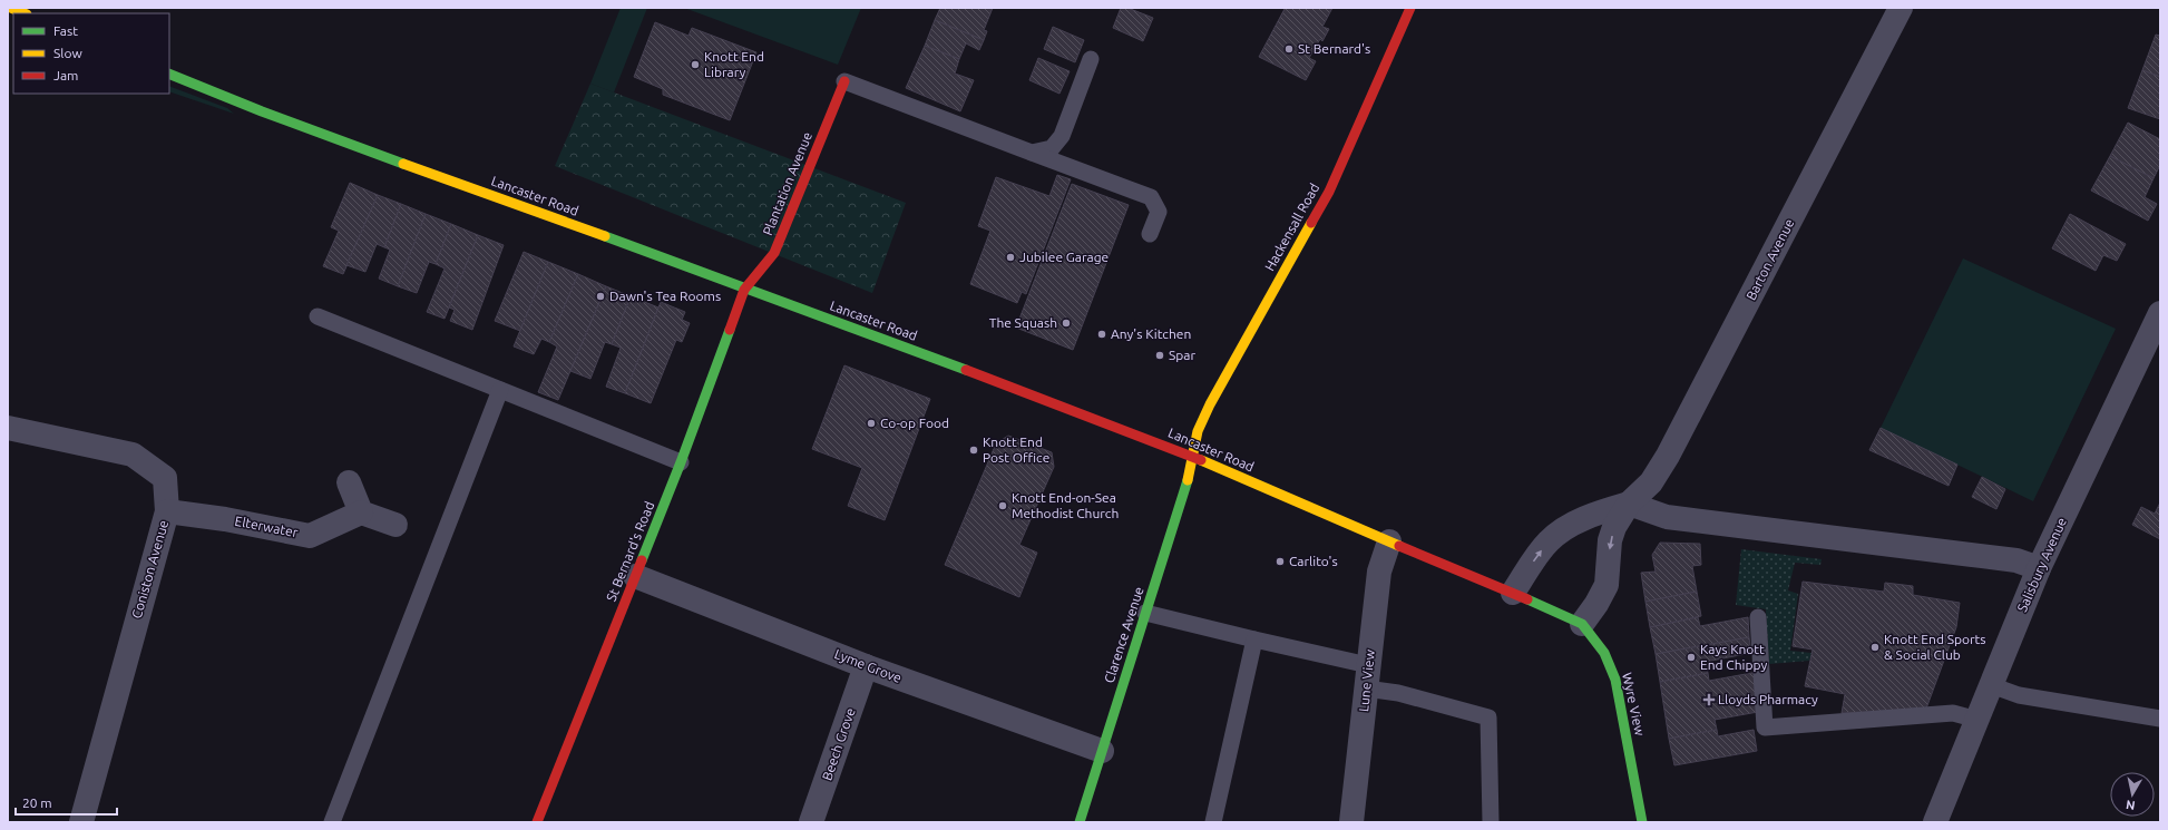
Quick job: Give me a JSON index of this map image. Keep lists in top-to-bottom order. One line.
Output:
{"streets":{"main road":["Plantation Avenue","Lancaster Road","Hackensall Road","St Bernard's Road","Clarence Avenue","Wyre View"],"street":["Barton Avenue","Elterwater","Salisbury Avenue","Coniston Avenue","Lyme Grove","Lune View","Beech Grove"]},"crossings":[["Plantation Avenue","Lancaster Road"],["Plantation Avenue","St Bernard's Road"],["Lancaster Road","Hackensall Road"],["Lancaster Road","St Bernard's Road"],["Lancaster Road","Clarence Avenue"],["Lancaster Road","Lune View"],["Lancaster Road","Wyre View"],["Hackensall Road","Clarence Avenue"],["Elterwater","Coniston Avenue"],["St Bernard's Road","Lyme Grove"],["Clarence Avenue","Lyme Grove"],["Lyme Grove","Beech Grove"]],"places":{"other":["St Bernard's","Knott End Library","Jubilee Garage","Dawn's Tea Rooms","The Squash","Any's Kitchen","Spar","Co-op Food","Knott End Post Office","Knott End-on-Sea Methodist Church","Carlito's","Knott End Sports & Social Club","Kays Knott End Chippy"],"health":["Lloyds Pharmacy"]},"legend":["Fast","Slow","Jam"],"scale_bar":"20 m","north":"bottom"}
